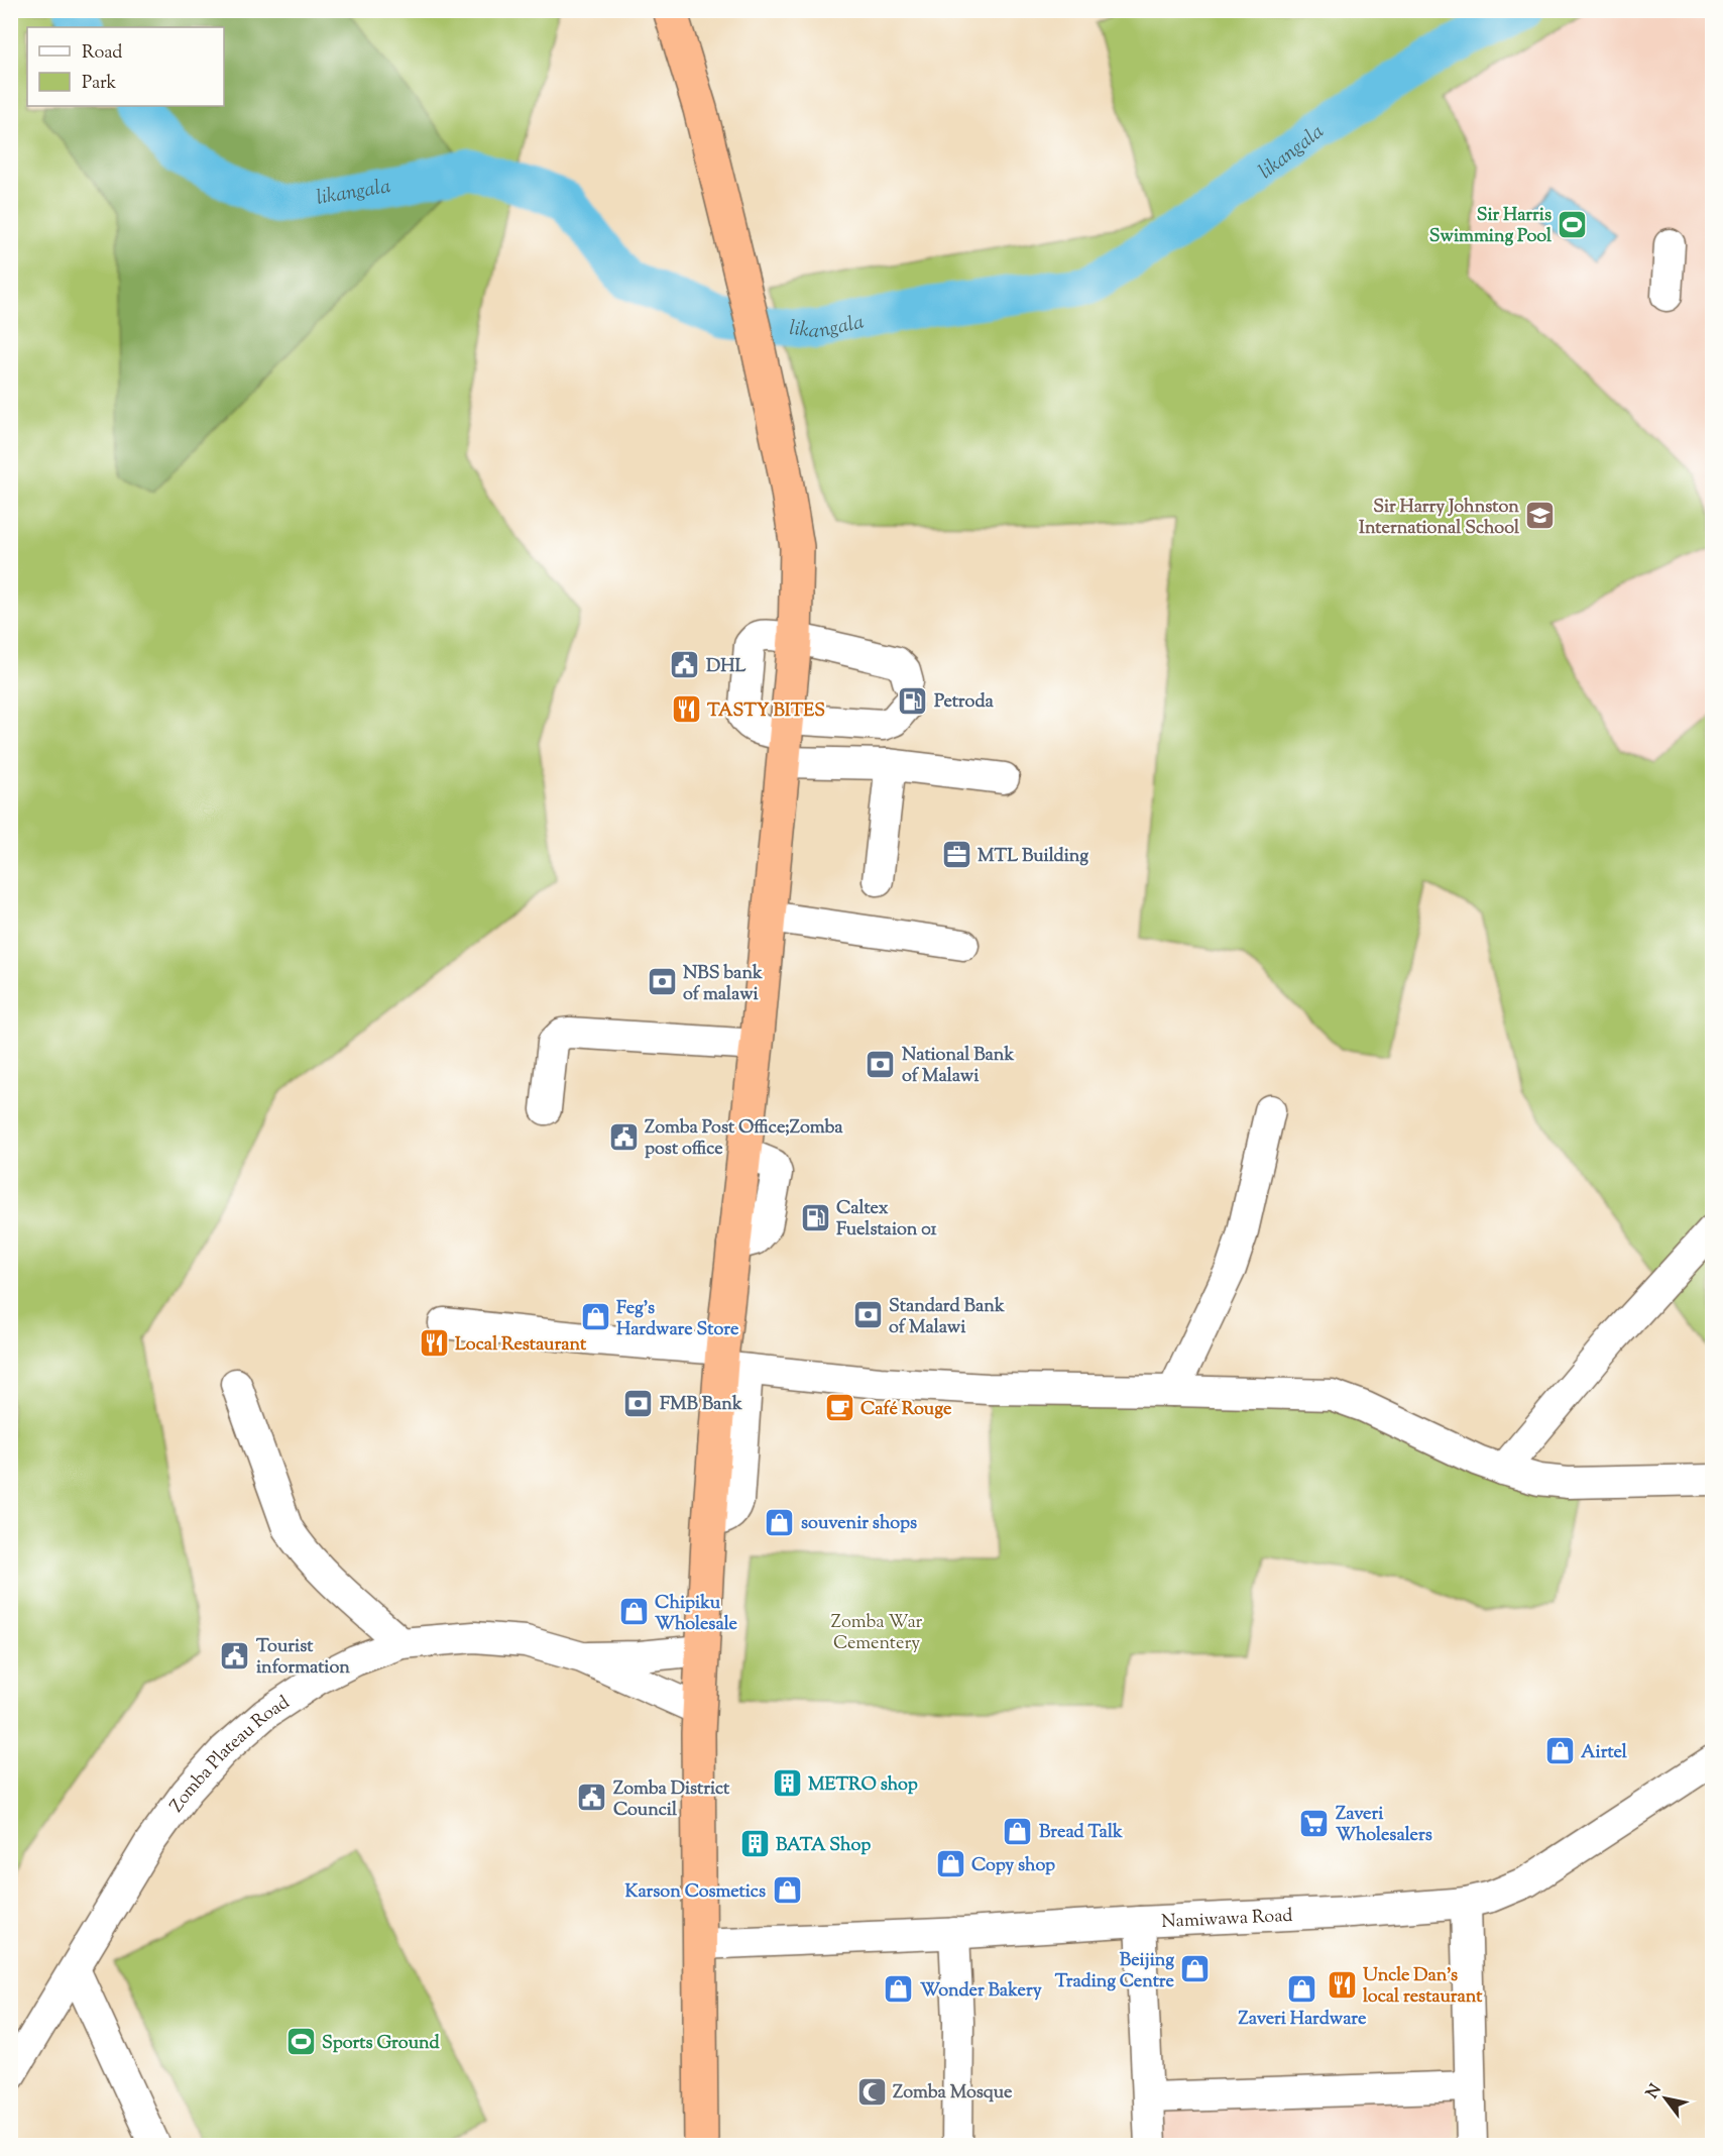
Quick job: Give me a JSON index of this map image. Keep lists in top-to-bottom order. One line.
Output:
{"streets":{"street":["Zomba Plateau Road","Namiwawa Road"]},"water":["likangala"],"parks":["Zomba War Cementery"],"places":{"sports":["Sir Harris Swimming Pool","Sports Ground"],"school or university":["Sir Harry Johnston International School"],"public building":["DHL","Zomba Post Office;Zomba post office","Tourist information","Zomba District Council"],"fuel station":["Petroda","Caltex Fuelstaion 01"],"restaurant":["TASTY BITES","Local Restaurant","Uncle Dan's local restaurant"],"office":["MTL Building"],"bank":["NBS bank of malawi","National Bank of Malawi","Standard Bank of Malawi","FMB Bank"],"shop":["Feg's Hardware Store","souvenir shops","Chipiku Wholesale","Airtel","Bread Talk","Copy shop","Karson Cosmetics","Beijing Trading Centre","Zaveri Hardware","Wonder Bakery"],"cafe":["Café Rouge"],"building":["METRO shop","BATA Shop"],"supermarket":["Zaveri Wholesalers"],"mosque":["Zomba Mosque"]},"legend":["Road","Park"],"north":"top left"}
